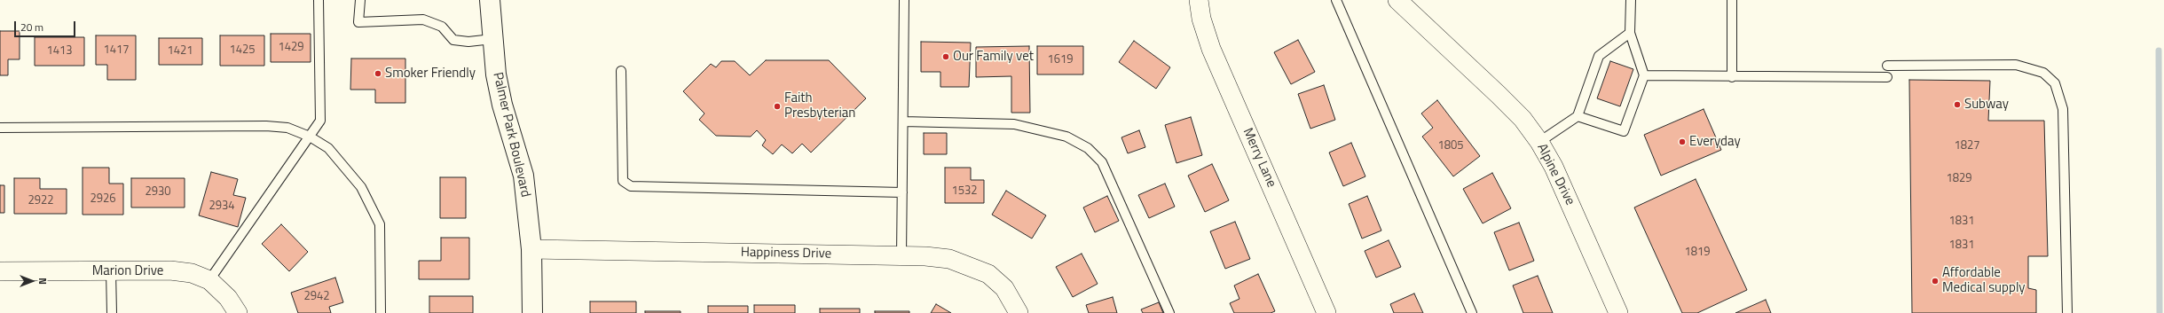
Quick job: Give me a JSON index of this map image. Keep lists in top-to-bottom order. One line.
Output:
{"streets":{"main road":["Palmer Park Boulevard"],"street":["Merry Lane","Alpine Drive","Happiness Drive","Marion Drive"]},"crossings":[["Palmer Park Boulevard","Happiness Drive"]],"places":["Our Family vet","Smoker Friendly","Subway","Faith Presbyterian","Everyday","Affordable Medical supply"],"house_numbers":["1429","1417","1425","1413","1421","1619","1805","1827","1829","1532","2930","2926","2922","2934","1831","1831","1819","2942"],"scale_bar":"20 m","north":"right"}
